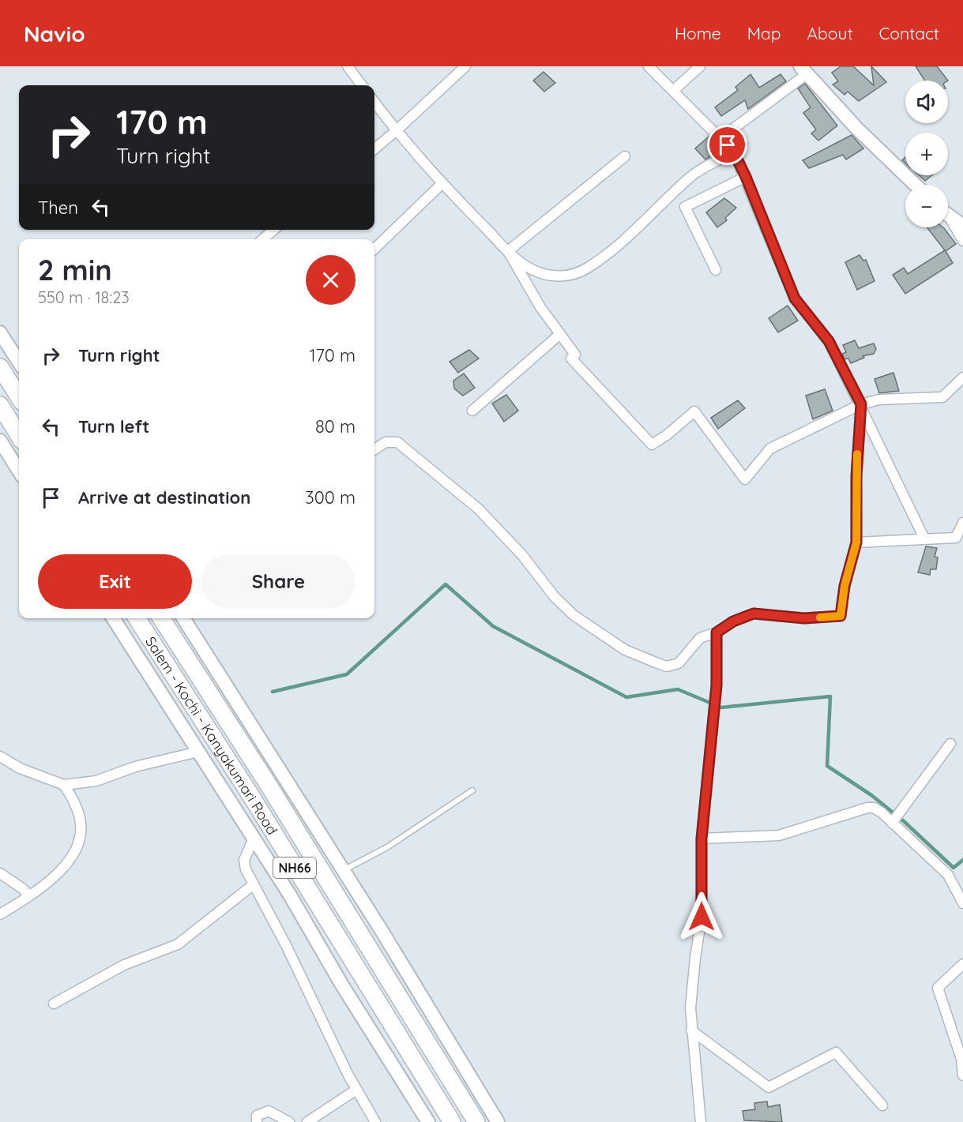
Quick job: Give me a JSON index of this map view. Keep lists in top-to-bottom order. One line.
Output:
{"streets":{"highway":["Salem - Kochi - Kanyakumari Road","NH66"]},"page":{"header":"Navio","nav":["Home","Map","About","Contact"],"map_buttons":["+","−"],"turn":["170 m","Turn right"],"then":"Then","heading":["2 min","550 m · 18:23"],"list":[{"name":"Turn right","value":"170 m"},{"name":"Turn left","value":"80 m"},{"name":"Arrive at destination","value":"300 m"}],"buttons":["Exit","Share"]}}
